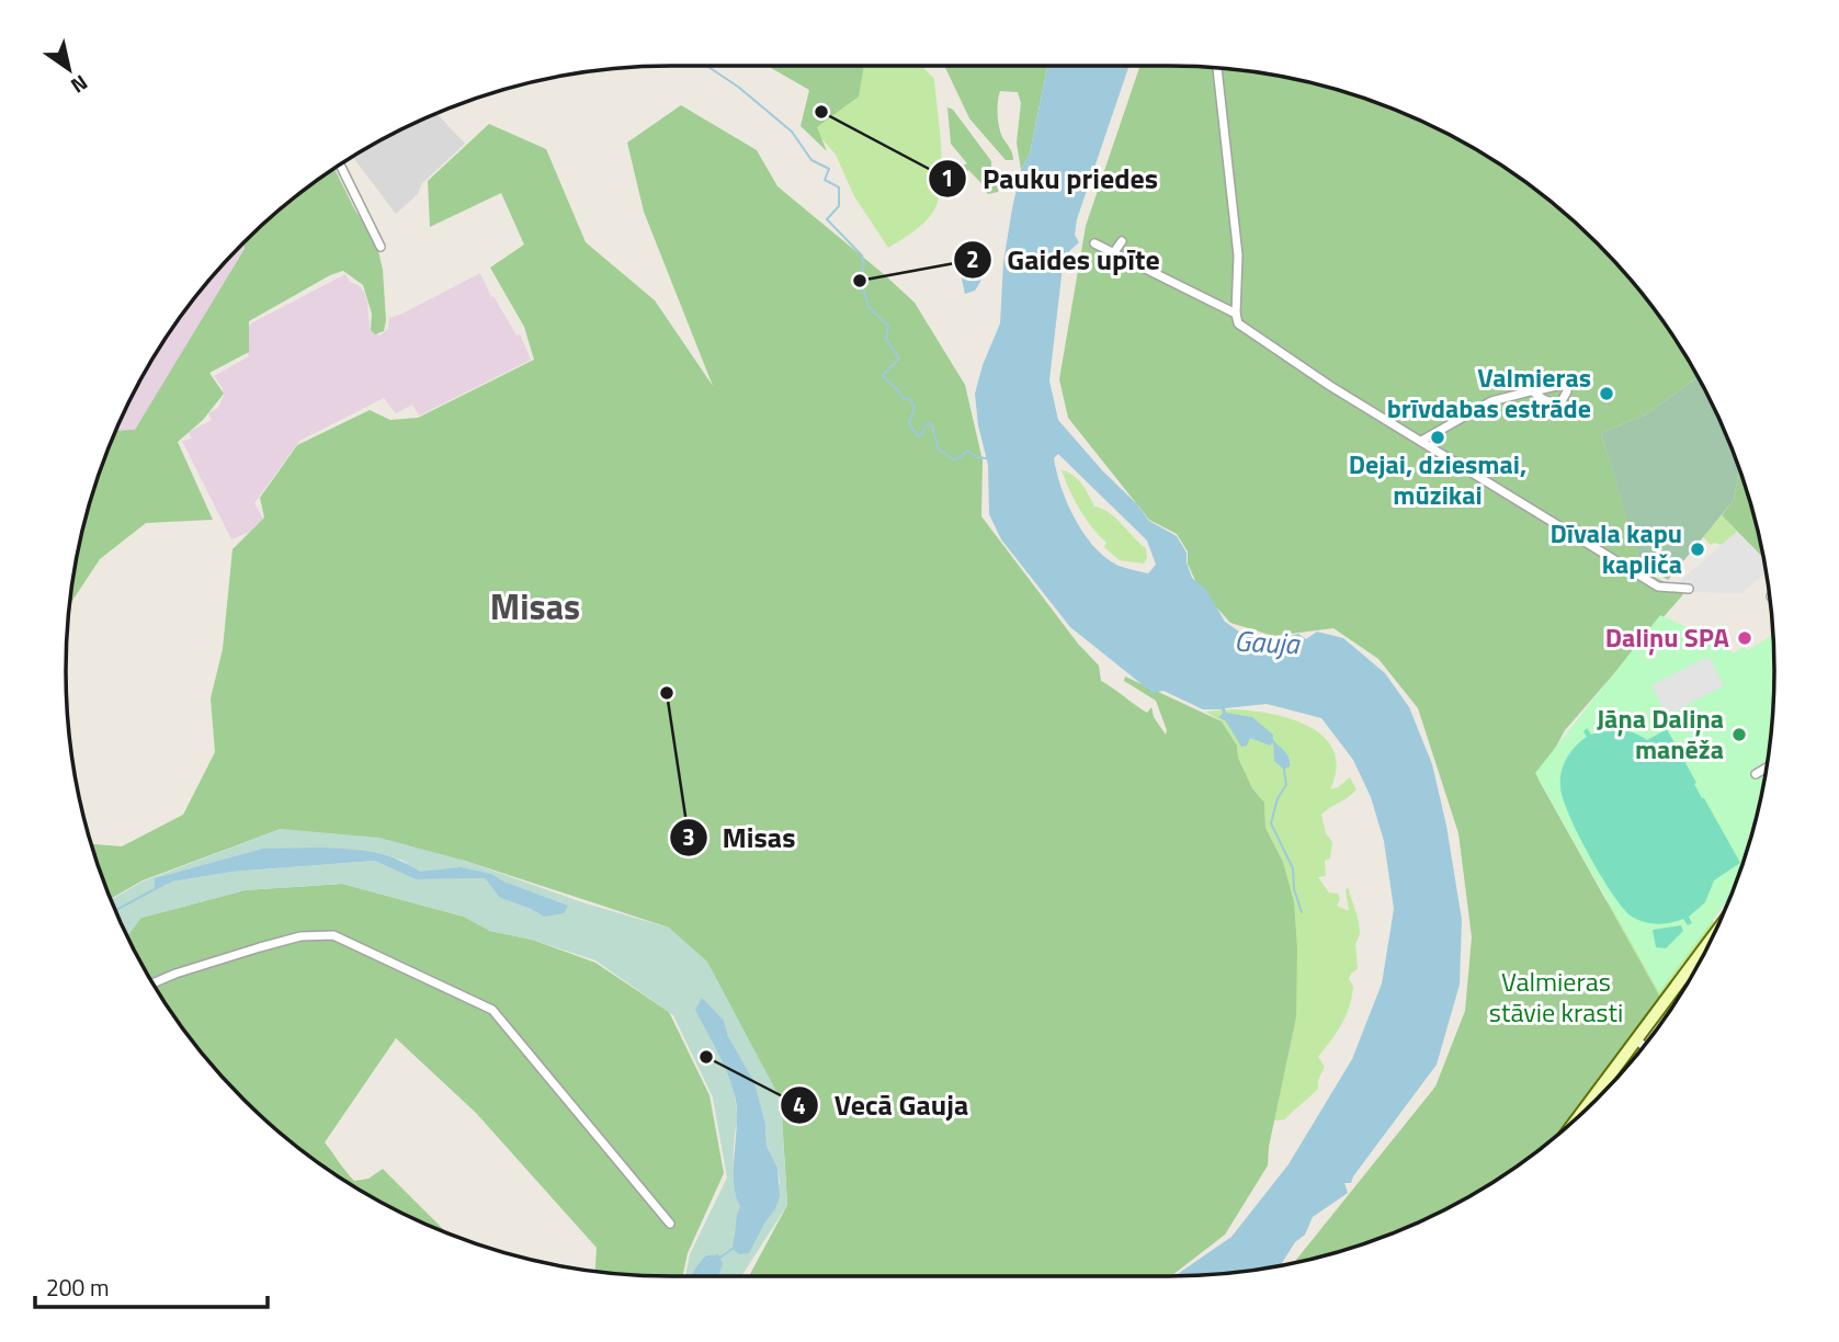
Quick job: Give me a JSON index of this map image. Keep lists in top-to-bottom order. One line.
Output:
{"districts":["Misas"],"water":["Gauja"],"parks":["Valmieras stāvie krasti"],"places":["Pauku priedes","Gaides upīte","Valmieras brīvdabas estrāde","Dejai, dziesmai, mūzikai","Dīvala kapu kapliča","Daliņu SPA","Misas","Jāņa Daliņa manēža","Vecā Gauja"],"scale_bar":"200 m","north":"bottom right"}
